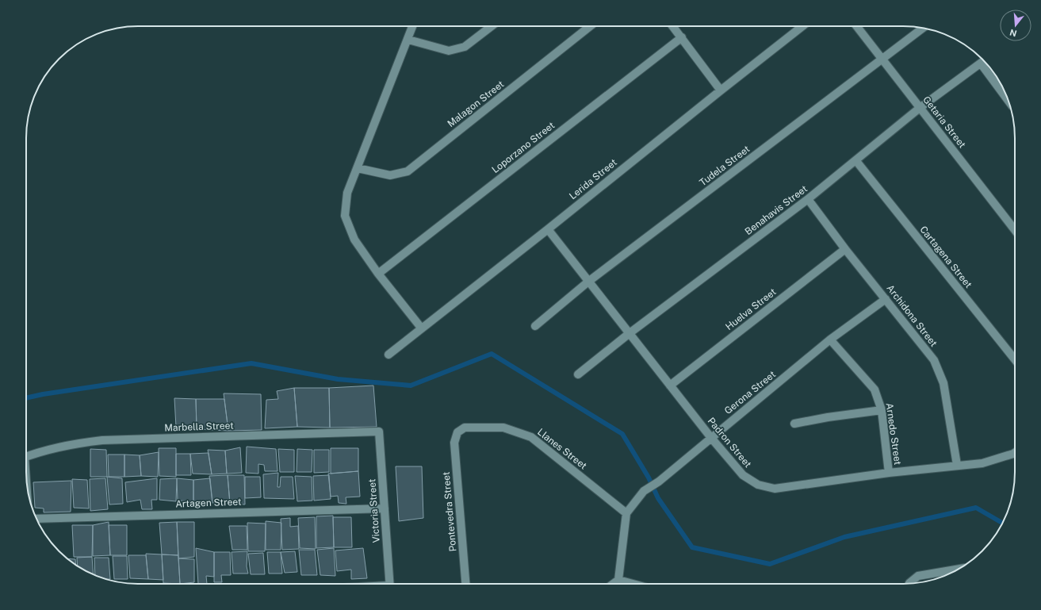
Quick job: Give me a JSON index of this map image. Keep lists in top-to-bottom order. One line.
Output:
{"streets":{"street":["Malagon Street","Getaria Street","Loporzano Street","Tudela Street","Lerida Street","Benahavis Street","Cartagena Street","Huelva Street","Archidona Street","Gerona Street","Marbella Street","Arnedo Street","Padron Street","Llanes Street","Artagen Street","Victoria Street","Pontevedra Street"]},"crossings":[["Getaria Street","Tudela Street"],["Getaria Street","Benahavis Street"],["Tudela Street","Padron Street"],["Lerida Street","Padron Street"],["Benahavis Street","Cartagena Street"],["Benahavis Street","Archidona Street"],["Benahavis Street","Padron Street"],["Huelva Street","Archidona Street"],["Huelva Street","Padron Street"],["Archidona Street","Gerona Street"],["Archidona Street","Padron Street"],["Gerona Street","Arnedo Street"],["Gerona Street","Padron Street"],["Gerona Street","Llanes Street"],["Marbella Street","Victoria Street"],["Arnedo Street","Padron Street"],["Llanes Street","Pontevedra Street"],["Artagen Street","Victoria Street"]],"north":"bottom"}
